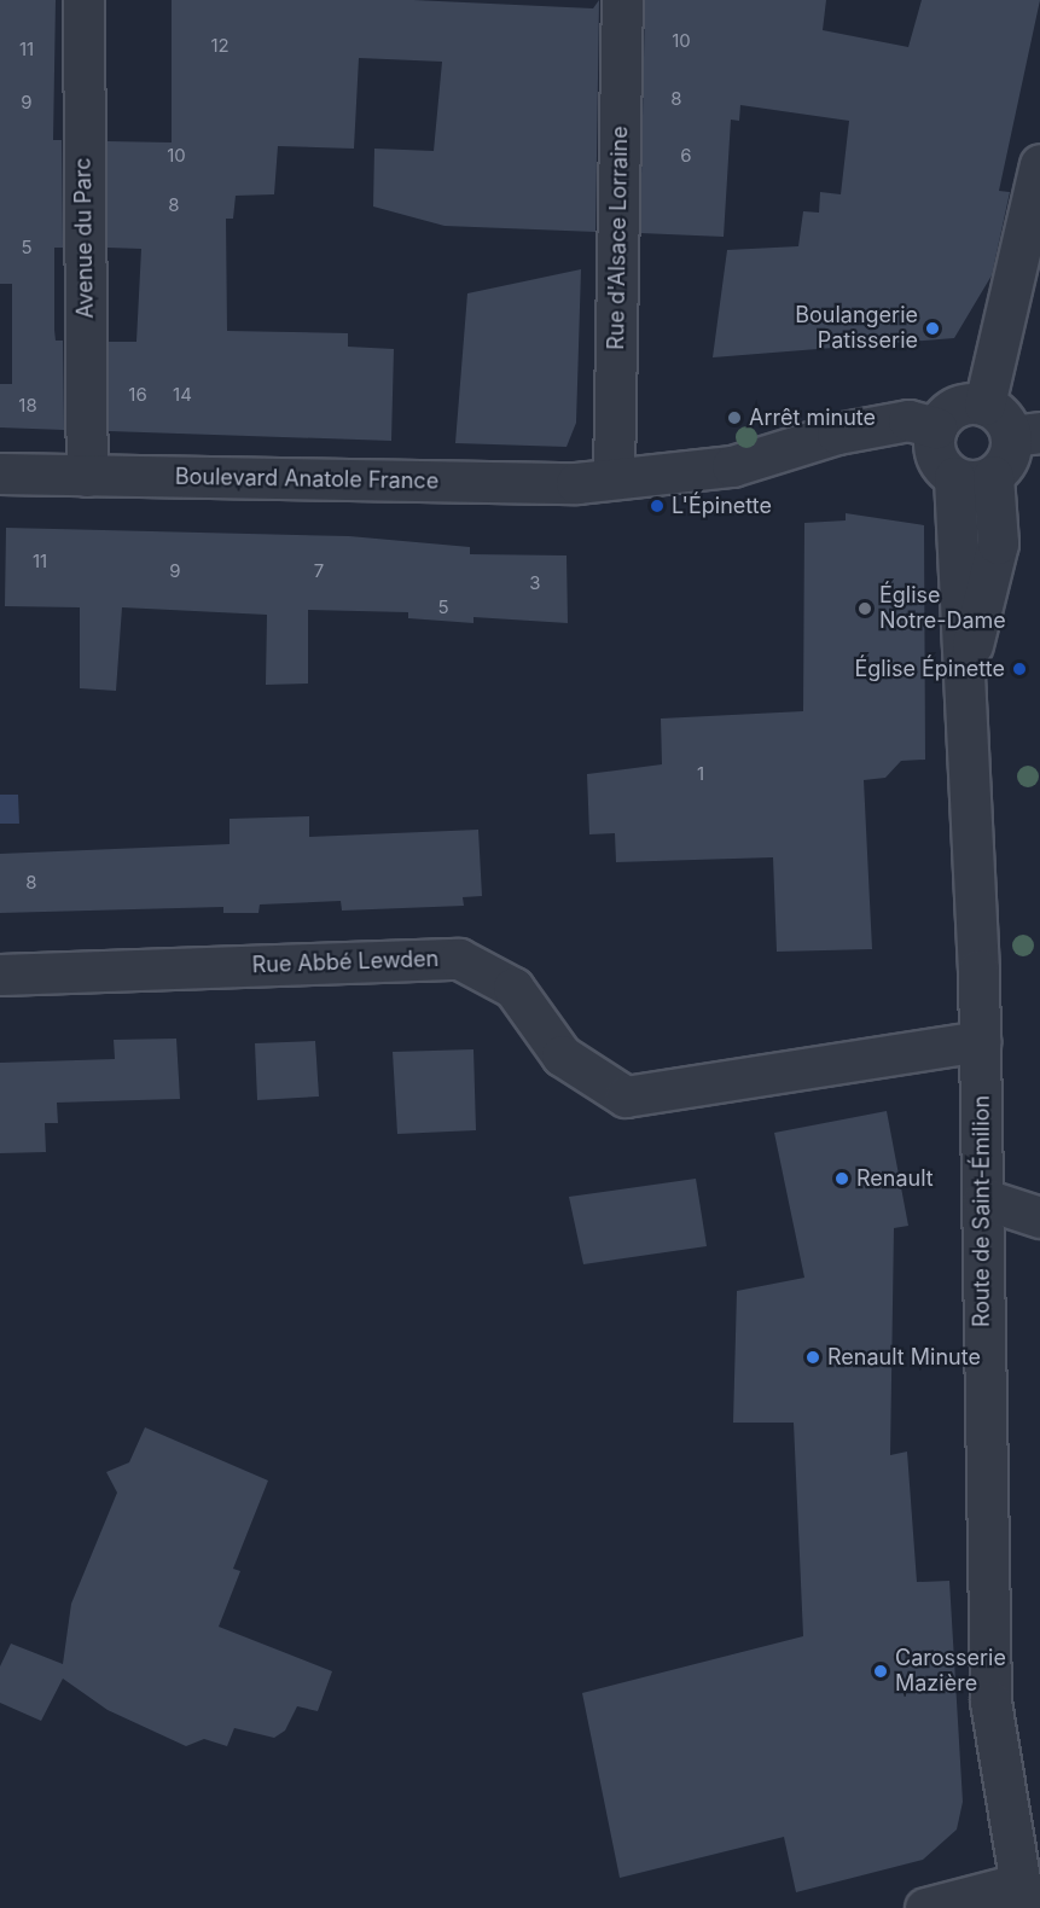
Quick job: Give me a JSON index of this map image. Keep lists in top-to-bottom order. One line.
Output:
{"streets":{"street":["Avenue du Parc","Rue d'Alsace Lorraine","Boulevard Anatole France","Rue Abbé Lewden","Route de Saint-Émilion"]},"crossings":[["Avenue du Parc","Boulevard Anatole France"],["Rue d'Alsace Lorraine","Boulevard Anatole France"],["Boulevard Anatole France","Route de Saint-Émilion"],["Rue Abbé Lewden","Route de Saint-Émilion"]],"places":["Boulangerie Patisserie","Arrêt minute","L'Épinette","Église Notre-Dame","Église Épinette","Renault","Renault Minute","Carosserie Mazière"],"house_numbers":["10","12","11","8","9","10","6","8","5","16","14","18","11","9","7","3","5","1","8"]}
